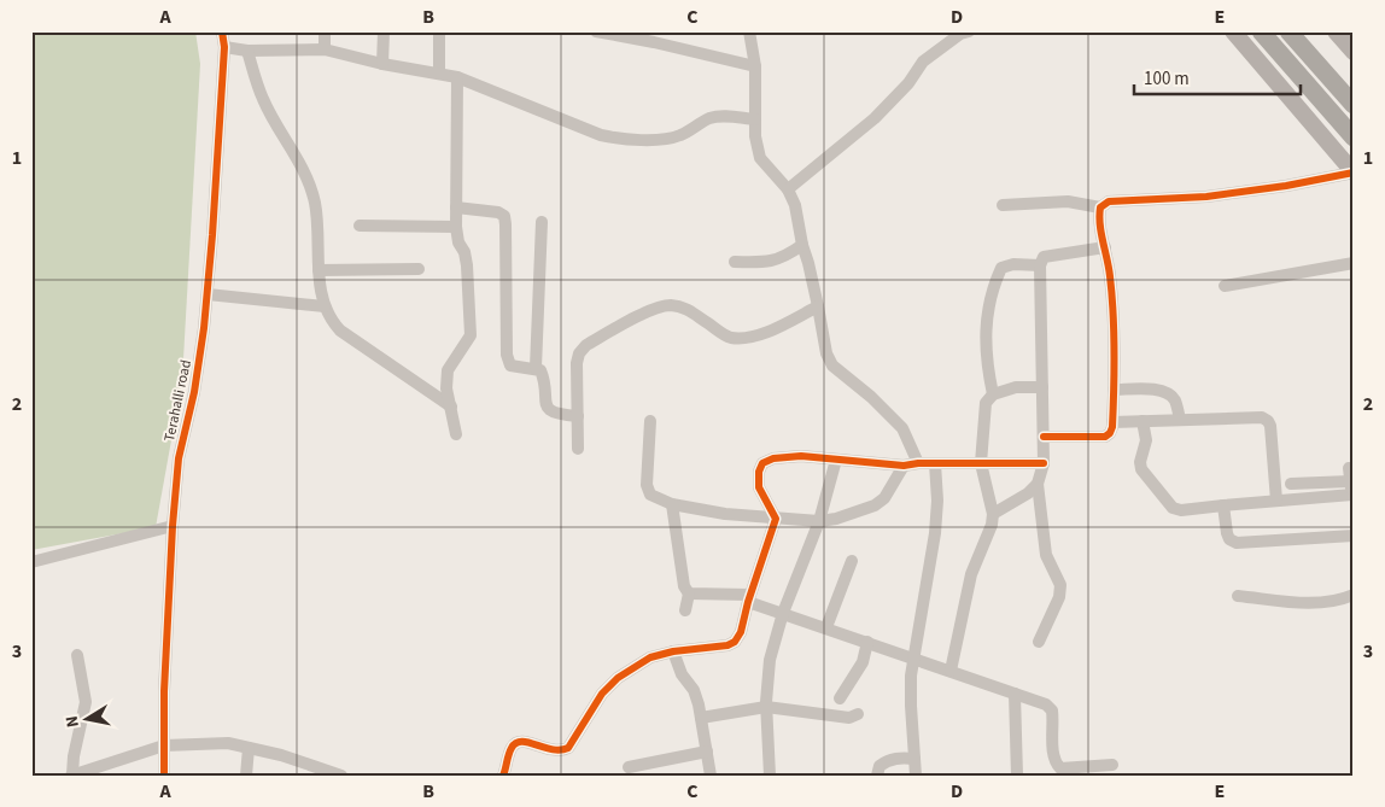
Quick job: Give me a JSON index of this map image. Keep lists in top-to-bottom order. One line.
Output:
{"streets":{"street":["Terahalli road"]},"scale_bar":"100 m","north":"left","grid":{"columns":["A","B","C","D","E"],"rows":["1","2","3"]}}
